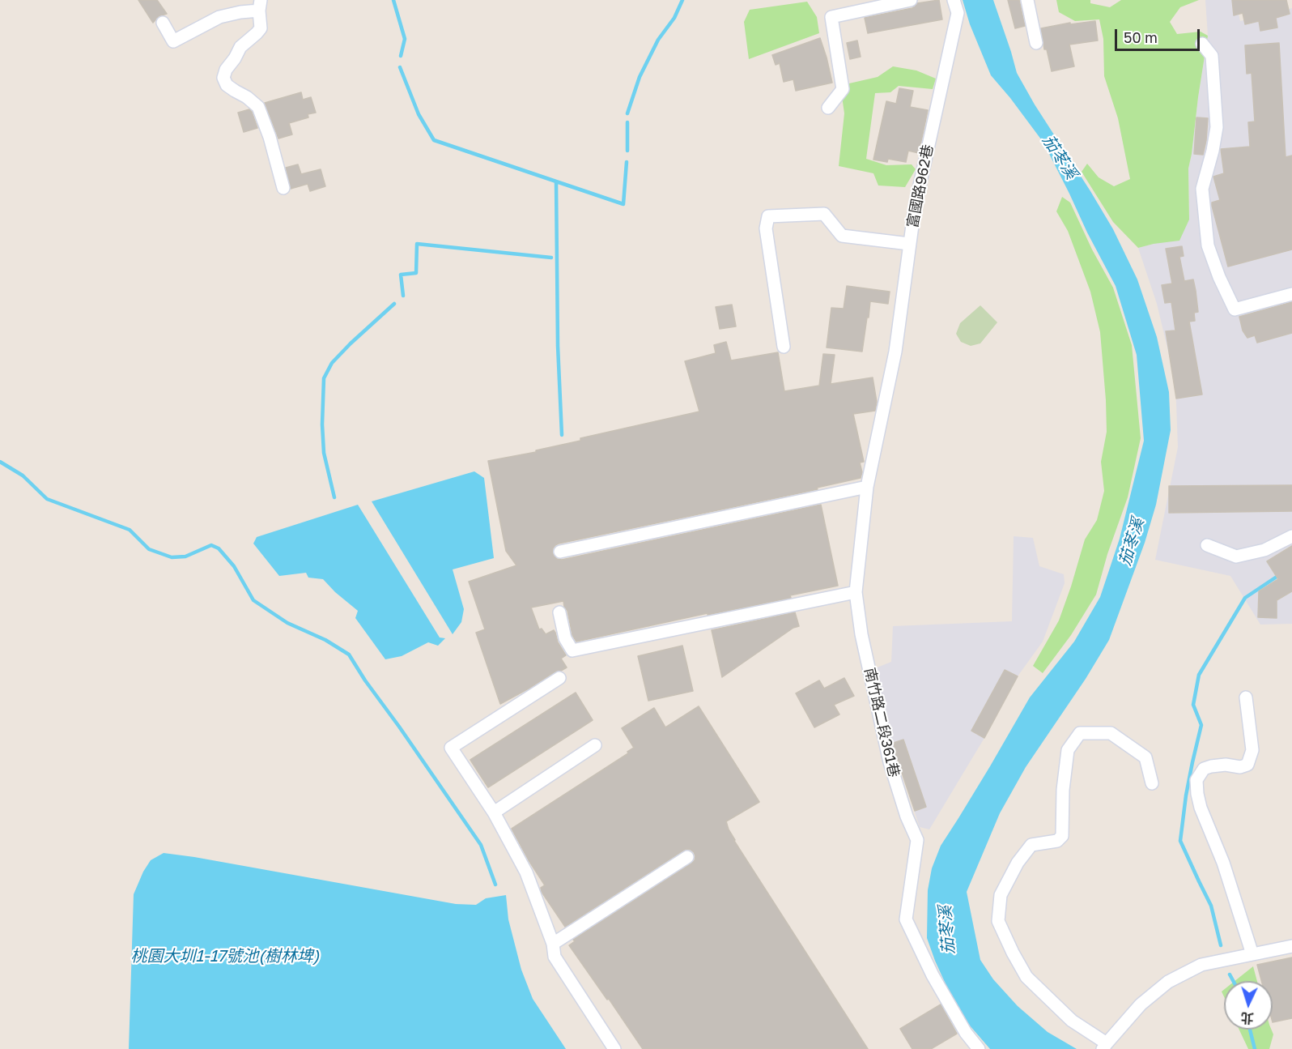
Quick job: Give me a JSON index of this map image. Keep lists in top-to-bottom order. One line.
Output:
{"streets":{"street":["富國路962巷","南竹路二段361巷"]},"crossings":[["富國路962巷","南竹路二段361巷"]],"water":["茄苳溪","桃園大圳1-17號池(樹林埤)"],"scale_bar":"50 m","north":"bottom"}
